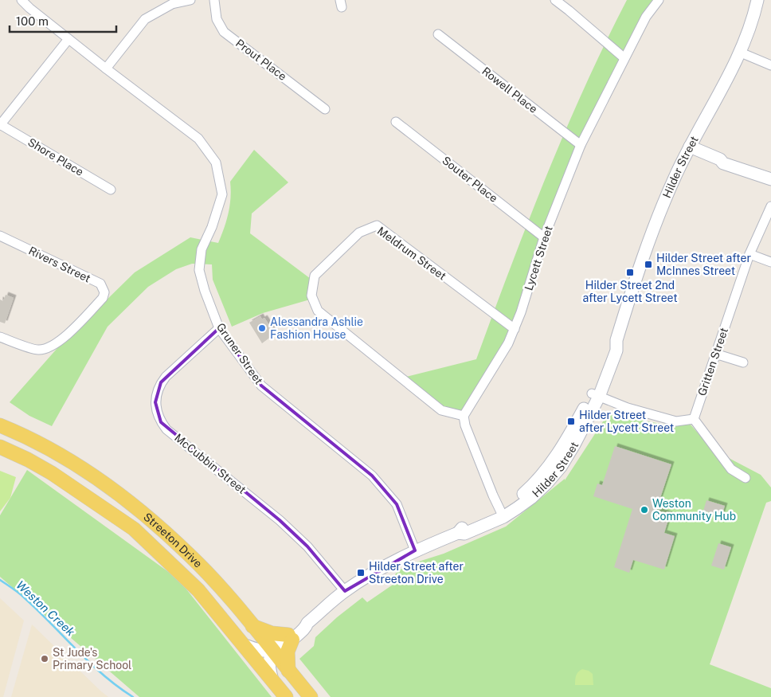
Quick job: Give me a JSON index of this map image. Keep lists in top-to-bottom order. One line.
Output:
{"streets":{"main road":["Streeton Drive"],"street":["Prout Place","Rowell Place","Shore Place","Hilder Street","Souter Place","Meldrum Street","Lycett Street","Rivers Street","Gruner Street","Gritten Street","McCubbin Street"]},"crossings":[["Rowell Place","Lycett Street"],["Hilder Street","Gruner Street"],["Hilder Street","McCubbin Street"],["Hilder Street","Streeton Drive"],["Souter Place","Lycett Street"],["Meldrum Street","Lycett Street"],["Gruner Street","McCubbin Street"]],"water":["Weston Creek"],"places":{"transit":["Hilder Street after McInnes Street","Hilder Street 2nd after Lycett Street","Hilder Street after Lycett Street","Hilder Street after Streeton Drive"],"other":["Alessandra Ashlie Fashion House","Weston Community Hub","St Jude's Primary School"]},"scale_bar":"100 m"}
